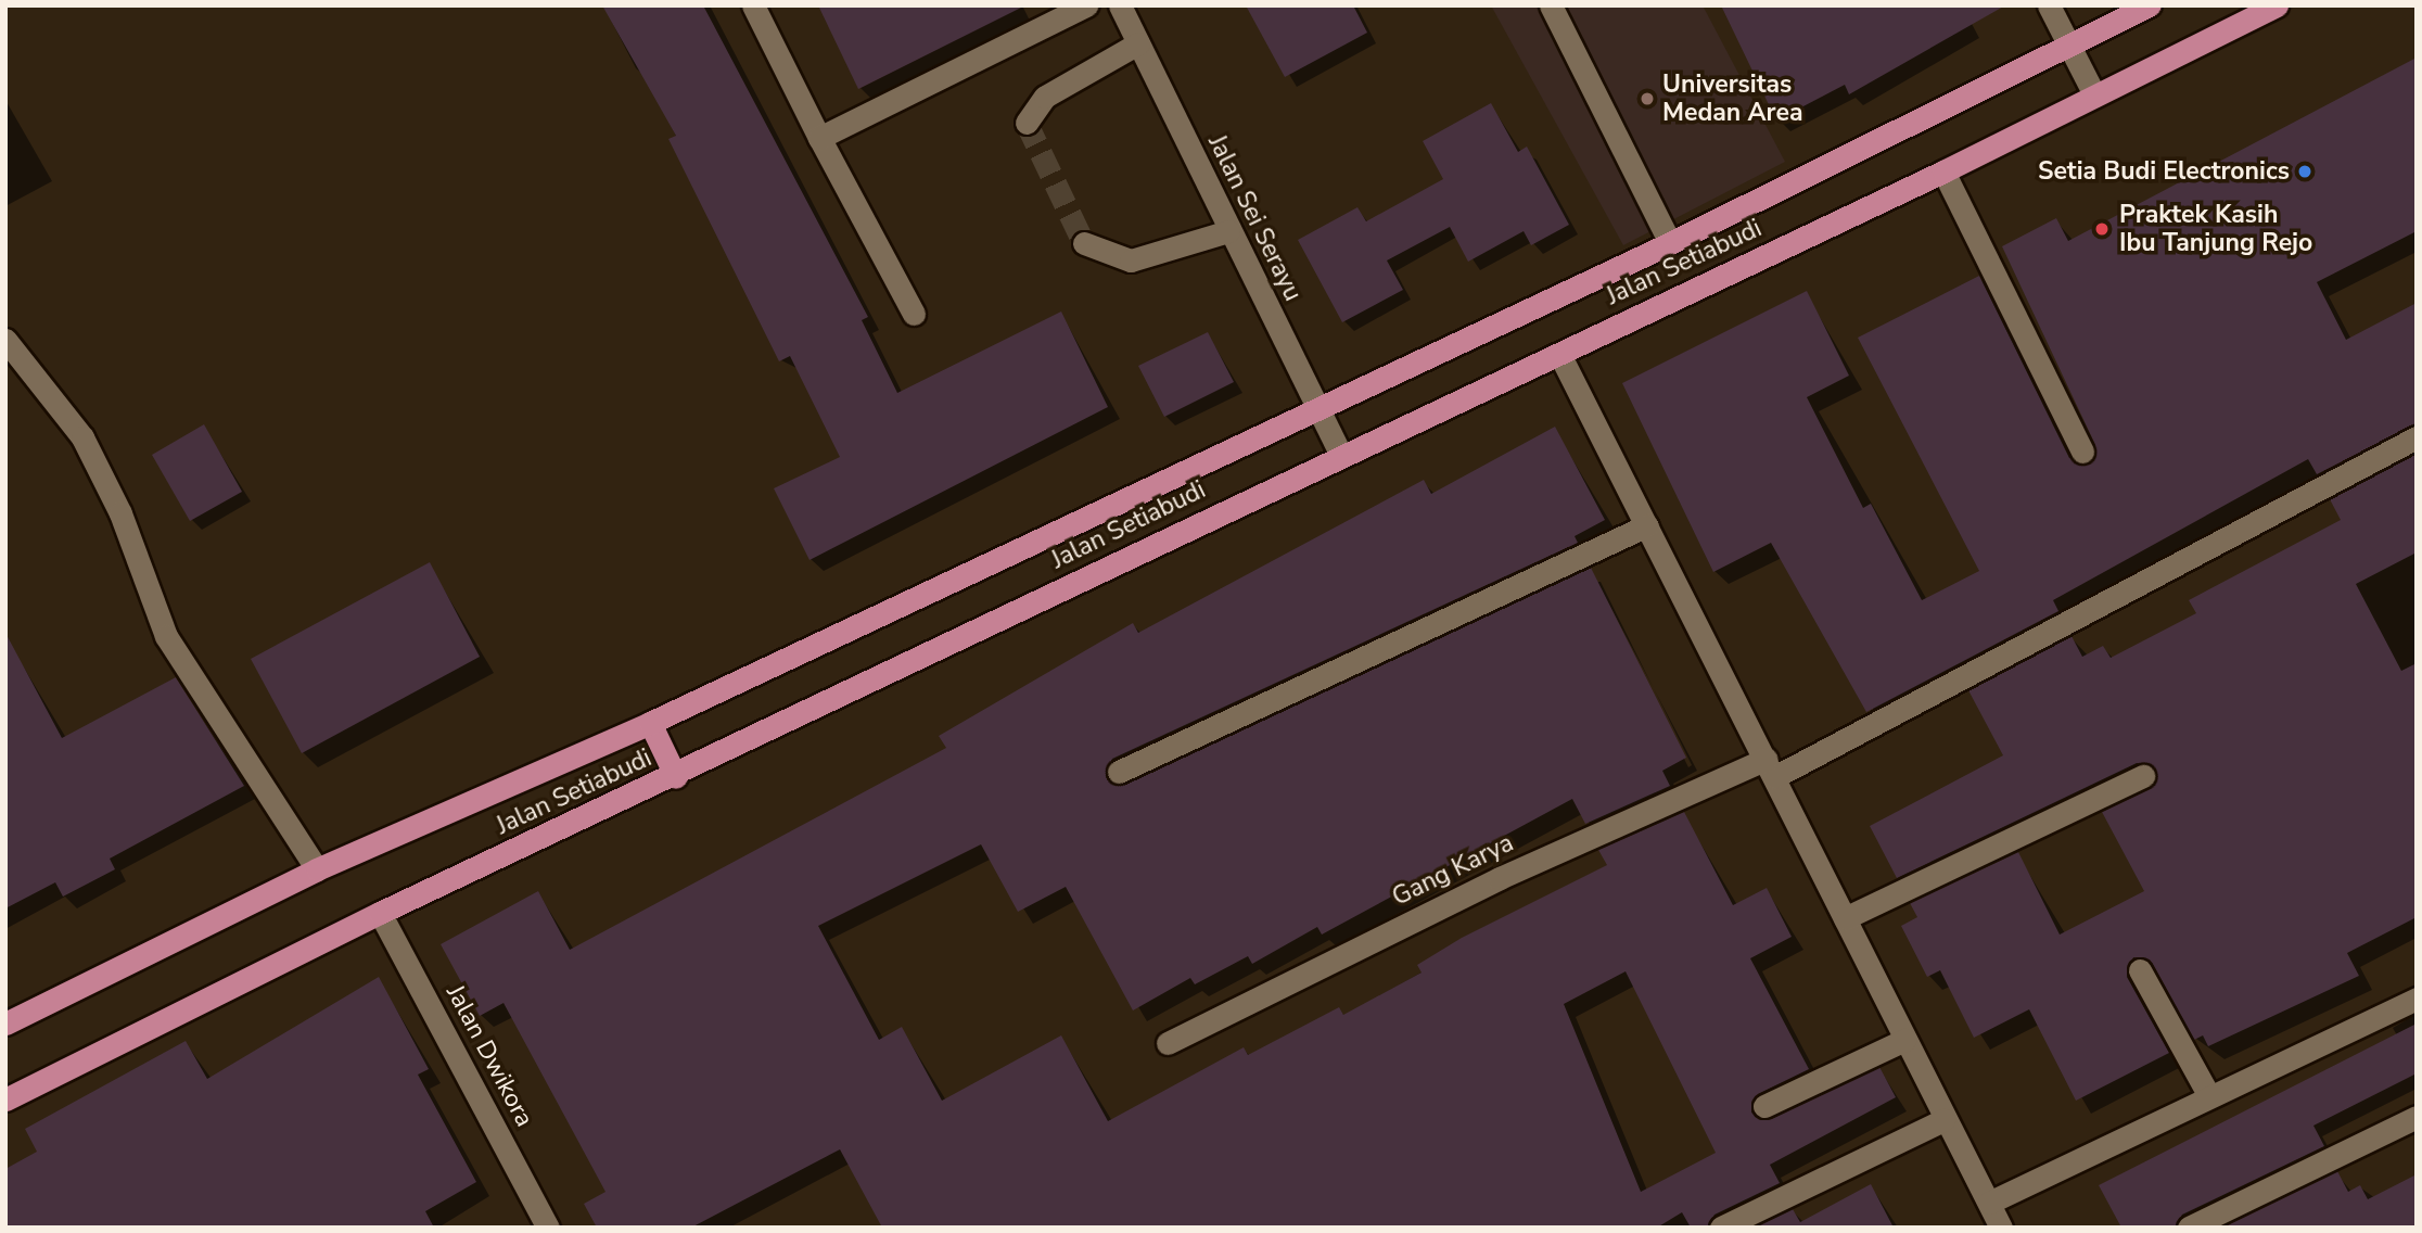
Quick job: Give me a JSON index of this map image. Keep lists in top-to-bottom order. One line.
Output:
{"streets":{"main road":["Jalan Setiabudi"],"street":["Jalan Sei Serayu","Gang Karya","Jalan Dwikora"]},"crossings":[["Jalan Sei Serayu","Jalan Setiabudi"],["Jalan Setiabudi","Jalan Dwikora"]],"places":["Universitas Medan Area","Setia Budi Electronics","Praktek Kasih Ibu Tanjung Rejo"]}
